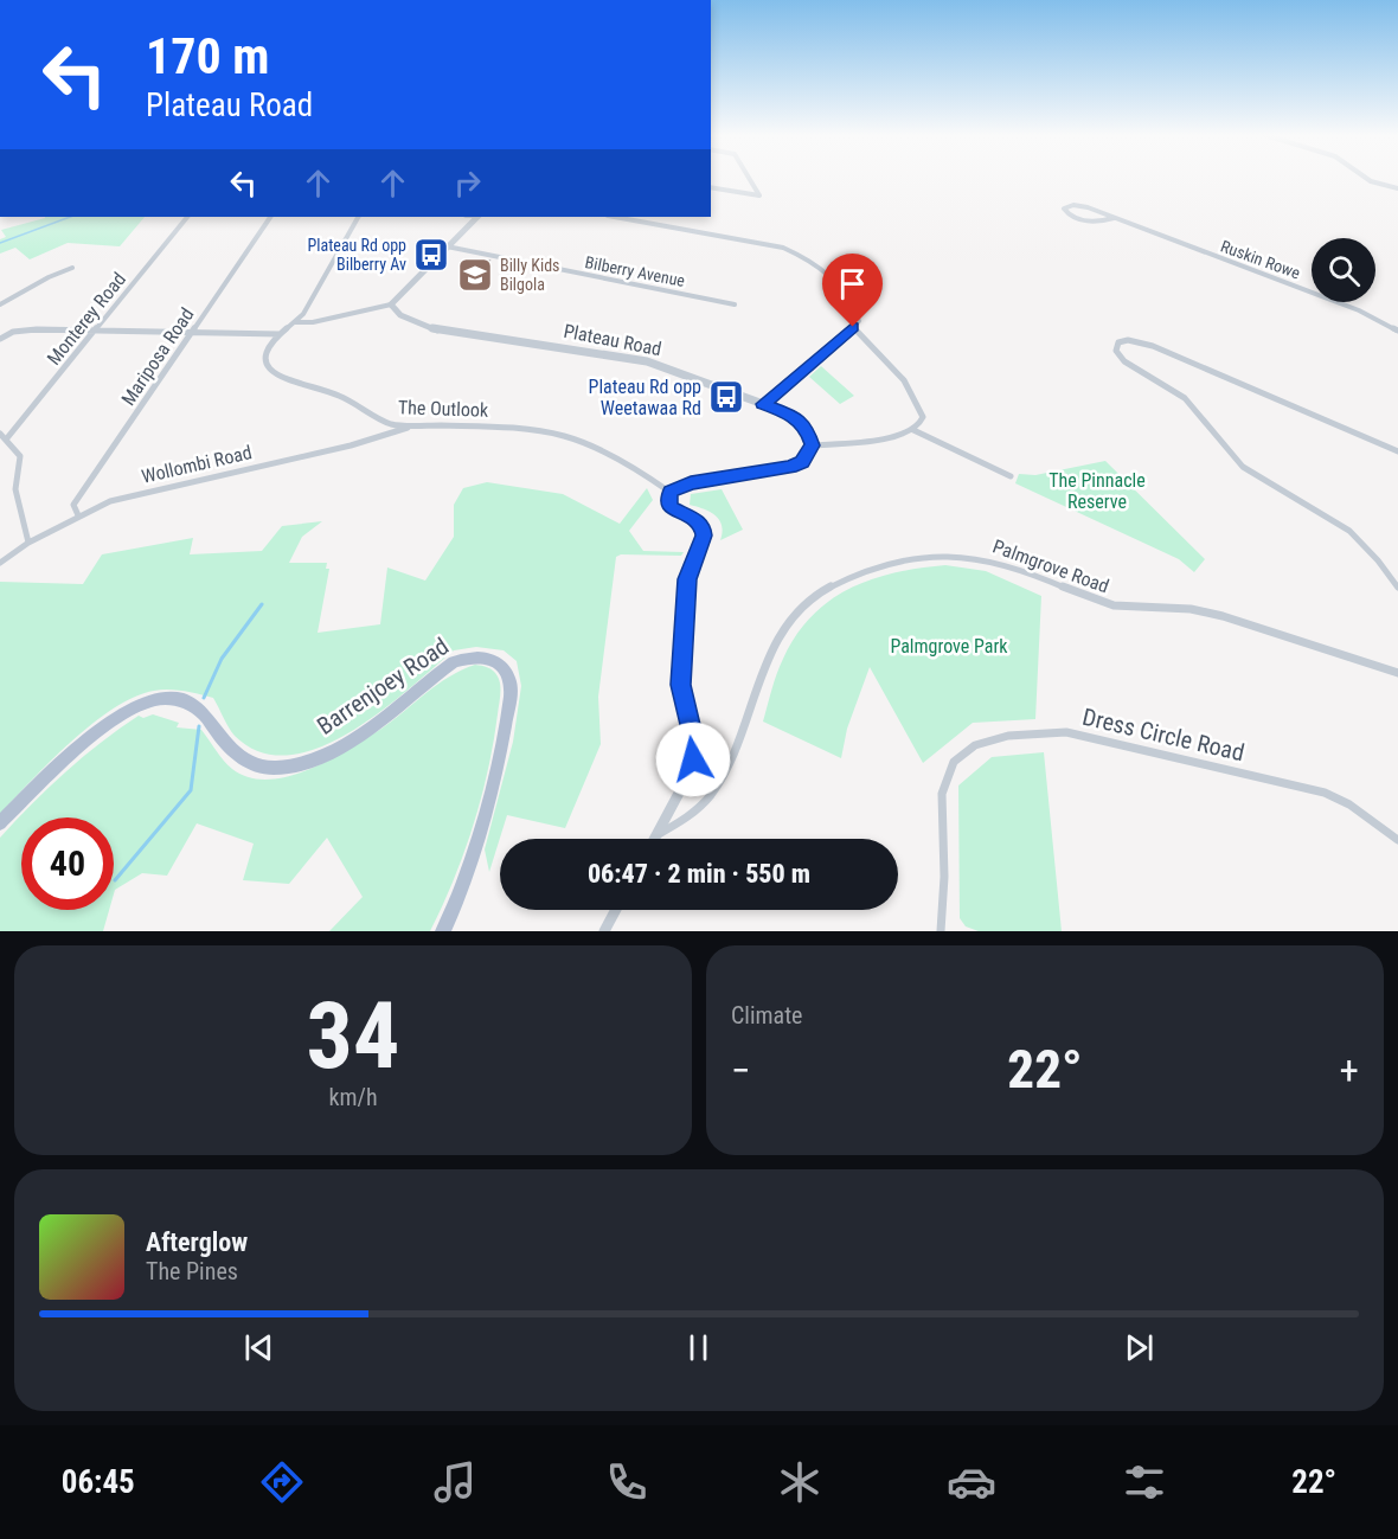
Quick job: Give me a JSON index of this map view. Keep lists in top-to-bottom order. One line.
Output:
{"streets":{"main road":["Barrenjoey Road"],"street":["Ruskin Rowe","Bilberry Avenue","Monterey Road","Plateau Road","Mariposa Road","The Outlook","Wollombi Road","Palmgrove Road","Dress Circle Road"]},"crossings":[["Mariposa Road","Wollombi Road"],["The Outlook","Wollombi Road"]],"parks":["The Pinnacle Reserve","Palmgrove Park"],"places":{"bus stop":["Plateau Rd opp Bilberry Av","Plateau Rd opp Weetawaa Rd"],"school or university":["Billy Kids Bilgola"]},"page":{"turn":["170 m","Plateau Road"],"limit":"40","trip":"06:47 · 2 min · 550 m","tile":[["34","km/h"],"Climate"],"heat":["−","22°","+"],"song":["Afterglow","The Pines"],"tabs":["06:45","22°"]}}
